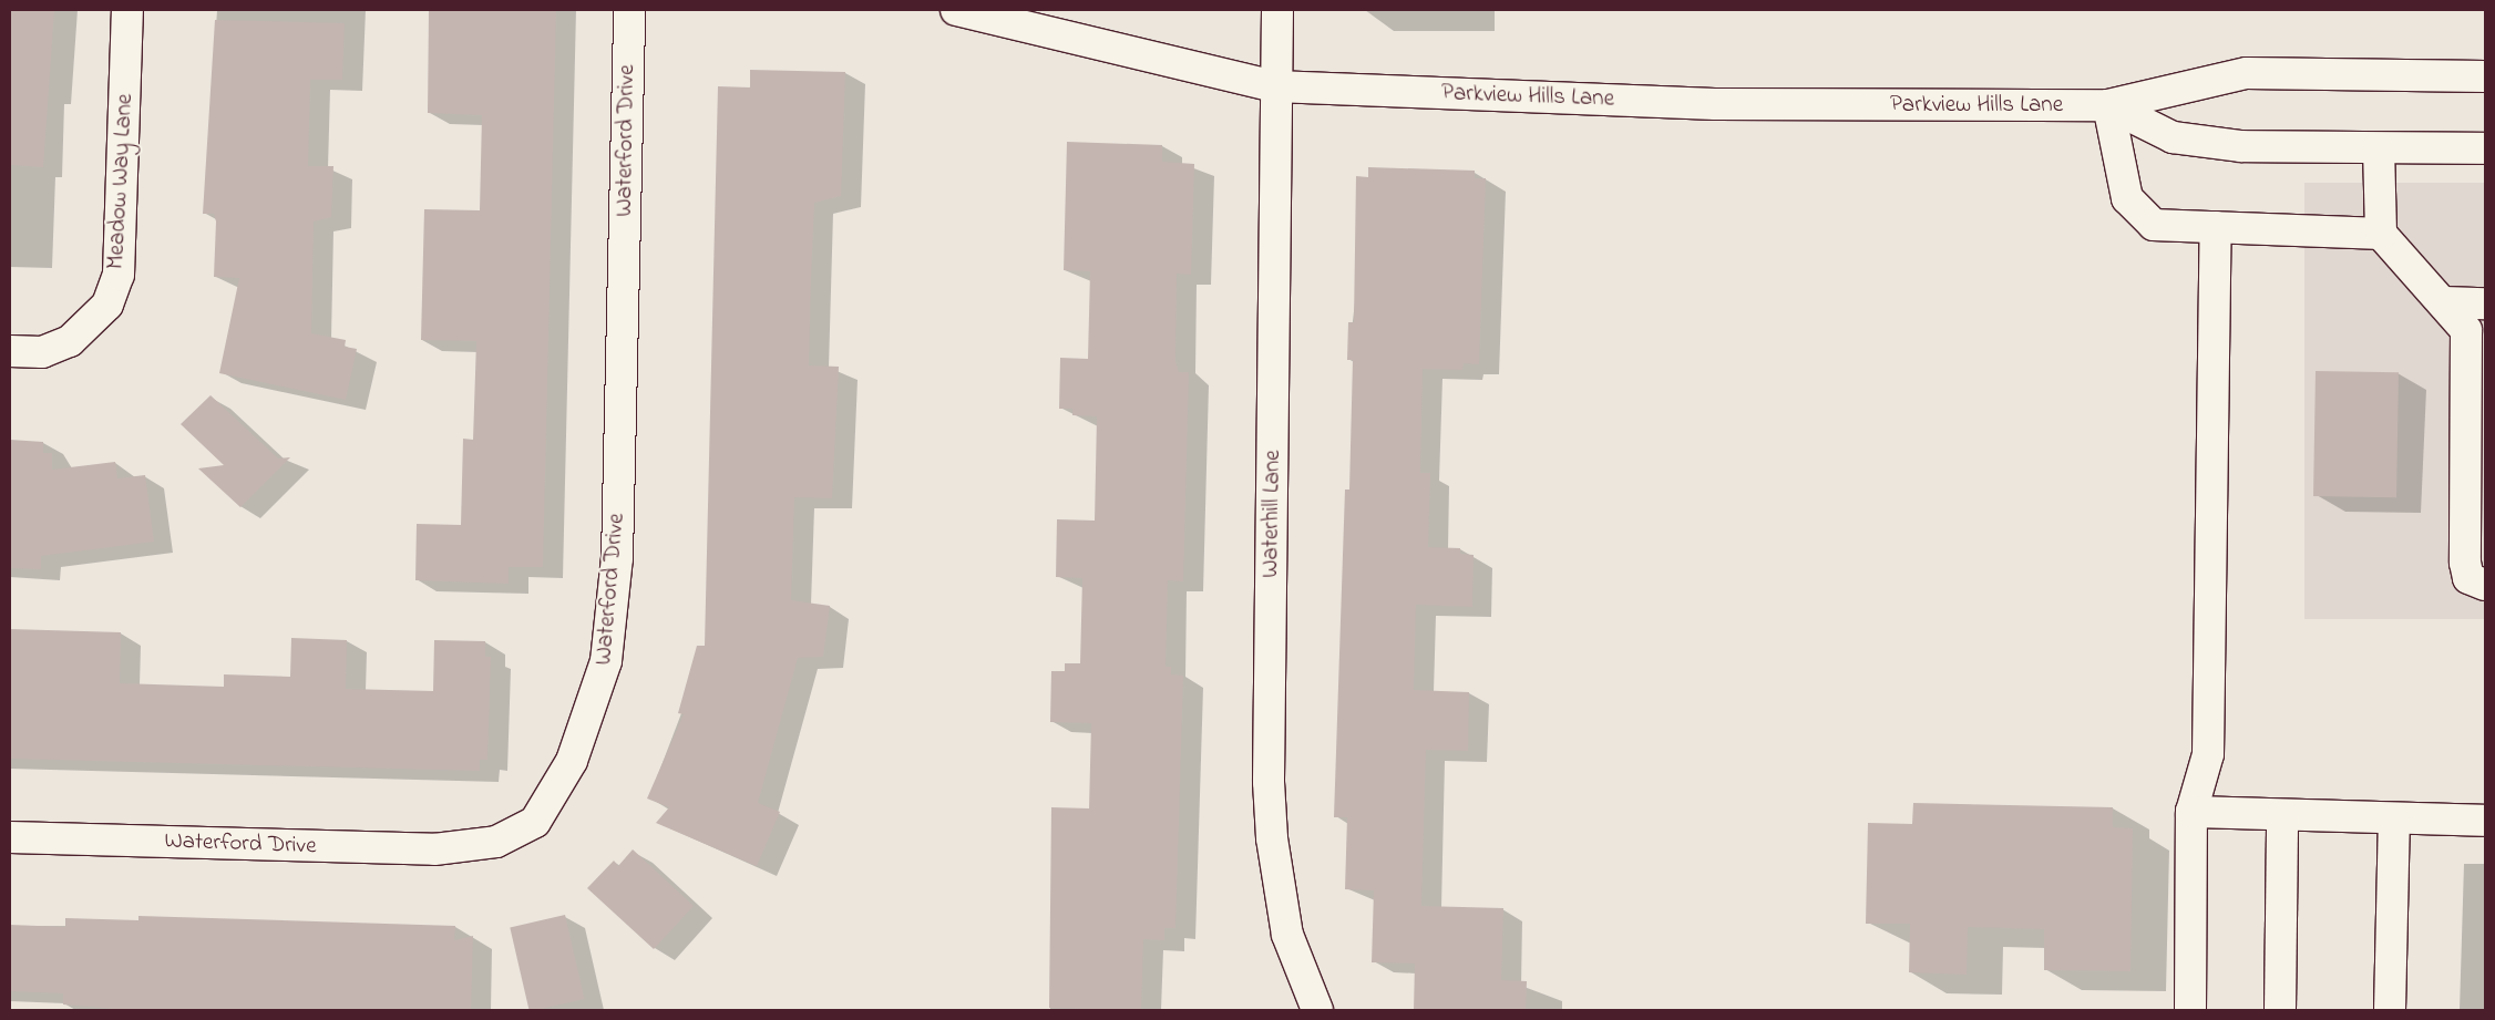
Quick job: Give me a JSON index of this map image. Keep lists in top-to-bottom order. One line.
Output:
{"streets":{"street":["Parkview Hills Lane","Waterford Drive","Meadow Way Lane","Waterhill Lane"]},"crossings":[["Parkview Hills Lane","Waterhill Lane"]]}
